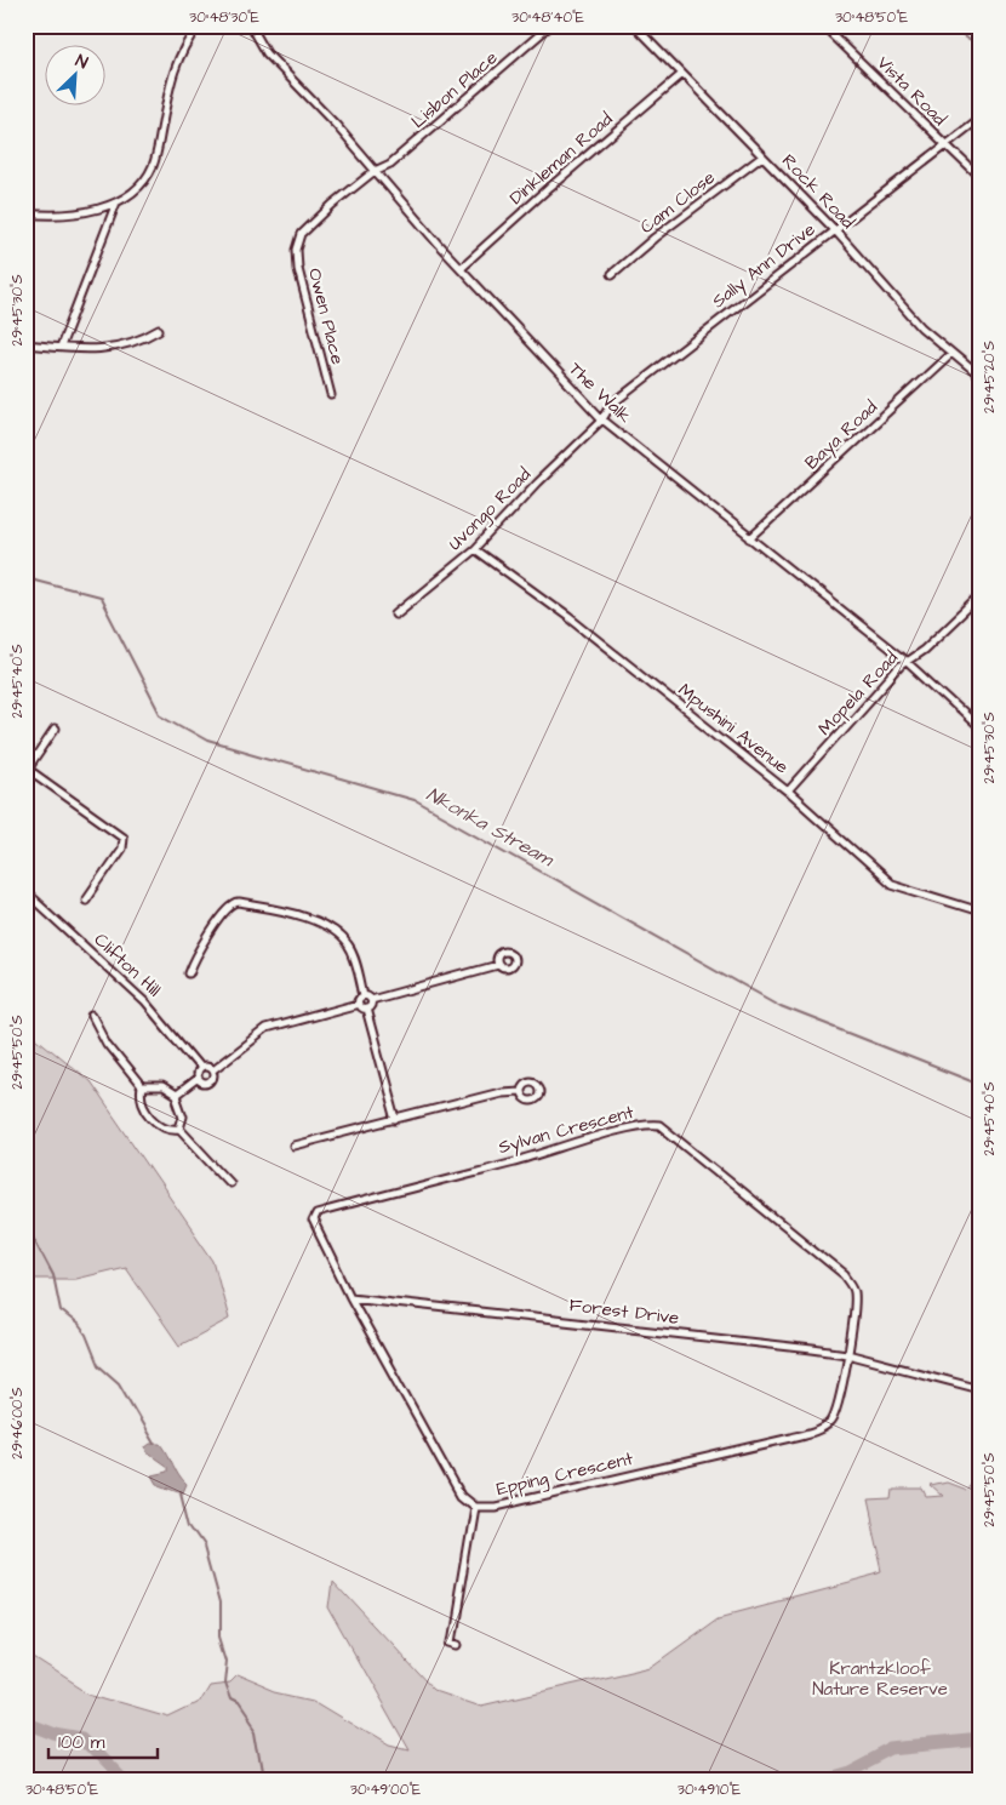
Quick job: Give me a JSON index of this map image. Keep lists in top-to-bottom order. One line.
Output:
{"streets":{"street":["Lisbon Place","Vista Road","Dinkleman Road","Rock Road","Cam Close","Sally Ann Drive","Owen Place","The Walk","Baya Road","Uvongo Road","Mopela Road","Mpushini Avenue","Clifton Hill","Sylvan Crescent","Forest Drive","Epping Crescent"]},"crossings":[["Lisbon Place","Owen Place"],["Lisbon Place","The Walk"],["Vista Road","Sally Ann Drive"],["Dinkleman Road","Rock Road"],["Dinkleman Road","The Walk"],["Rock Road","Cam Close"],["Rock Road","Sally Ann Drive"],["Rock Road","Baya Road"],["Sally Ann Drive","The Walk"],["Sally Ann Drive","Uvongo Road"],["Owen Place","The Walk"],["The Walk","Baya Road"],["The Walk","Uvongo Road"],["The Walk","Mopela Road"],["Uvongo Road","Mpushini Avenue"],["Mopela Road","Mpushini Avenue"],["Sylvan Crescent","Forest Drive"],["Sylvan Crescent","Epping Crescent"],["Forest Drive","Epping Crescent"]],"water":["Nkonka Stream"],"parks":["Krantzkloof Nature Reserve"],"scale_bar":"100 m","north":"top right","coordinates":["30°48'30\"E","30°48'40\"E","30°48'50\"E","29°45'30\"S","29°45'20\"S","29°45'40\"S","29°45'50\"S","29°46'00\"S","30°49'00\"E","30°49'10\"E"]}
